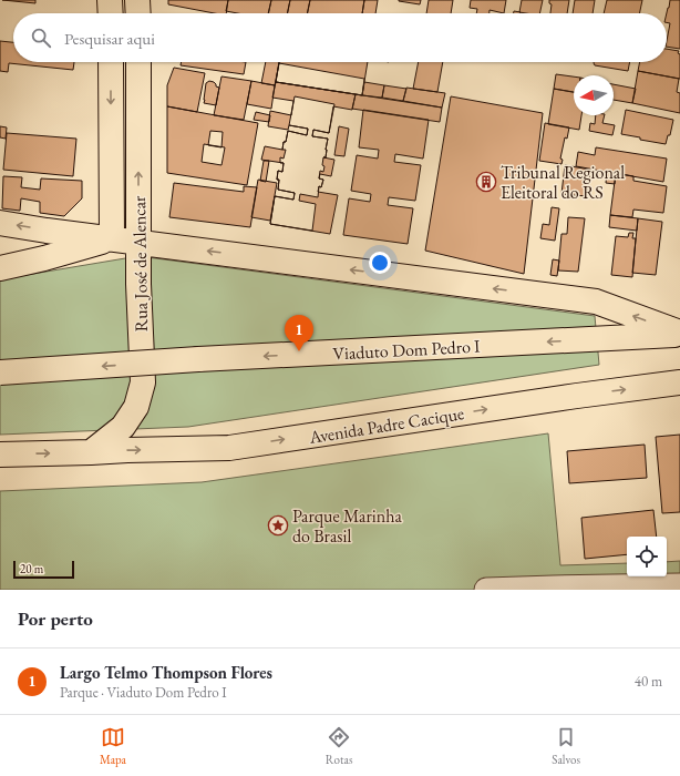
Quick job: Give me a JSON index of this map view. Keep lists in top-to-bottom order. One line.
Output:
{"streets":{"main road":["Rua José de Alencar","Viaduto Dom Pedro I","Avenida Padre Cacique"]},"crossings":[["Rua José de Alencar","Avenida Padre Cacique"]],"places":{"building":["Tribunal Regional Eleitoral do RS"],"place":["Parque Marinha do Brasil"]},"scale_bar":"20 m","north":"left","page":{"search":"Pesquisar aqui","pins":"1","scale":"20 m","heading":"Por perto","list":[{"mark":"1","name":"Largo Telmo Thompson Flores","note":"Parque · Viaduto Dom Pedro I","value":"40 m"}],"nav":["Mapa","Rotas","Salvos"]}}
